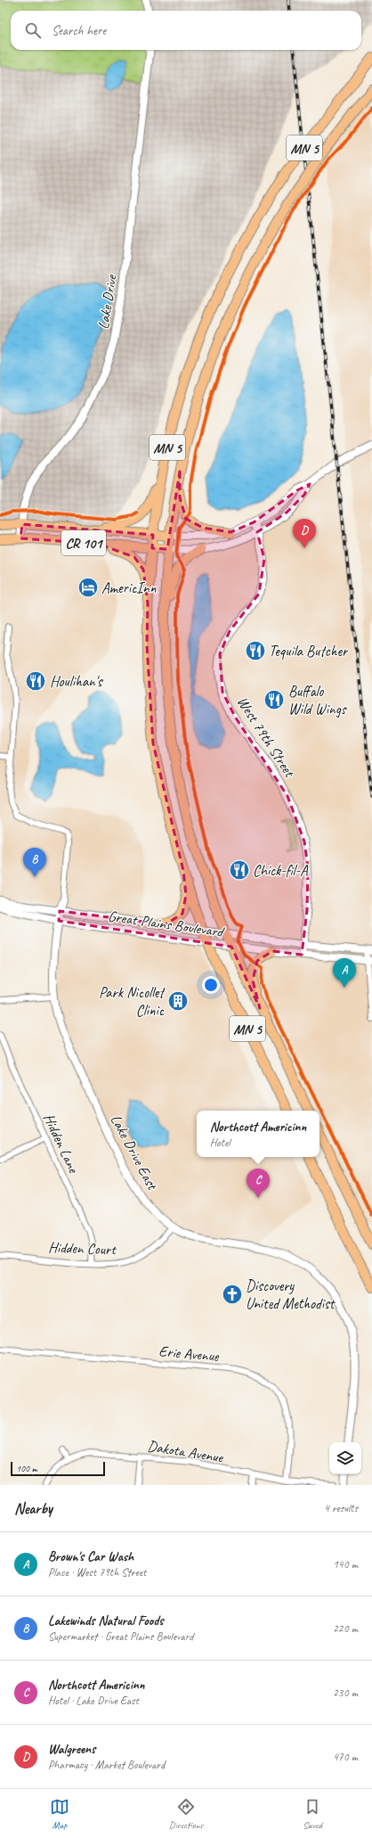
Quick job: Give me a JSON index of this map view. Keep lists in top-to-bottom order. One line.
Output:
{"streets":{"main road":["MN 5","CR 101"],"street":["Lake Drive","West 79th Street","Great Plains Boulevard","Hidden Lane","Lake Drive East","Hidden Court","Erie Avenue","Dakota Avenue"]},"crossings":[["MN 5","CR 101"],["MN 5","Great Plains Boulevard"],["Lake Drive","CR 101"],["West 79th Street","Great Plains Boulevard"],["Great Plains Boulevard","Lake Drive East"],["Hidden Lane","Hidden Court"],["Lake Drive East","Hidden Court"],["Erie Avenue","Dakota Avenue"]],"places":{"hotel":["AmericInn"],"restaurant":["Tequila Butcher","Houlihan's","Buffalo Wild Wings","Chick-fil-A"],"building":["Park Nicollet Clinic"],"church":["Discovery United Methodist"]},"scale_bar":"100 m","page":{"search":"Search here","pins":["D","B","A","C"],"popup":["Northcott Americinn","Hotel"],"scale":"100 m","heading":["Nearby","4 results"],"list":[{"mark":"A","name":"Brown's Car Wash","note":"Place · West 79th Street","value":"140 m"},{"mark":"B","name":"Lakewinds Natural Foods","note":"Supermarket · Great Plains Boulevard","value":"220 m"},{"mark":"C","name":"Northcott Americinn","note":"Hotel · Lake Drive East","value":"230 m"},{"mark":"D","name":"Walgreens","note":"Pharmacy · Market Boulevard","value":"470 m"}],"nav":["Map","Directions","Saved"]}}
